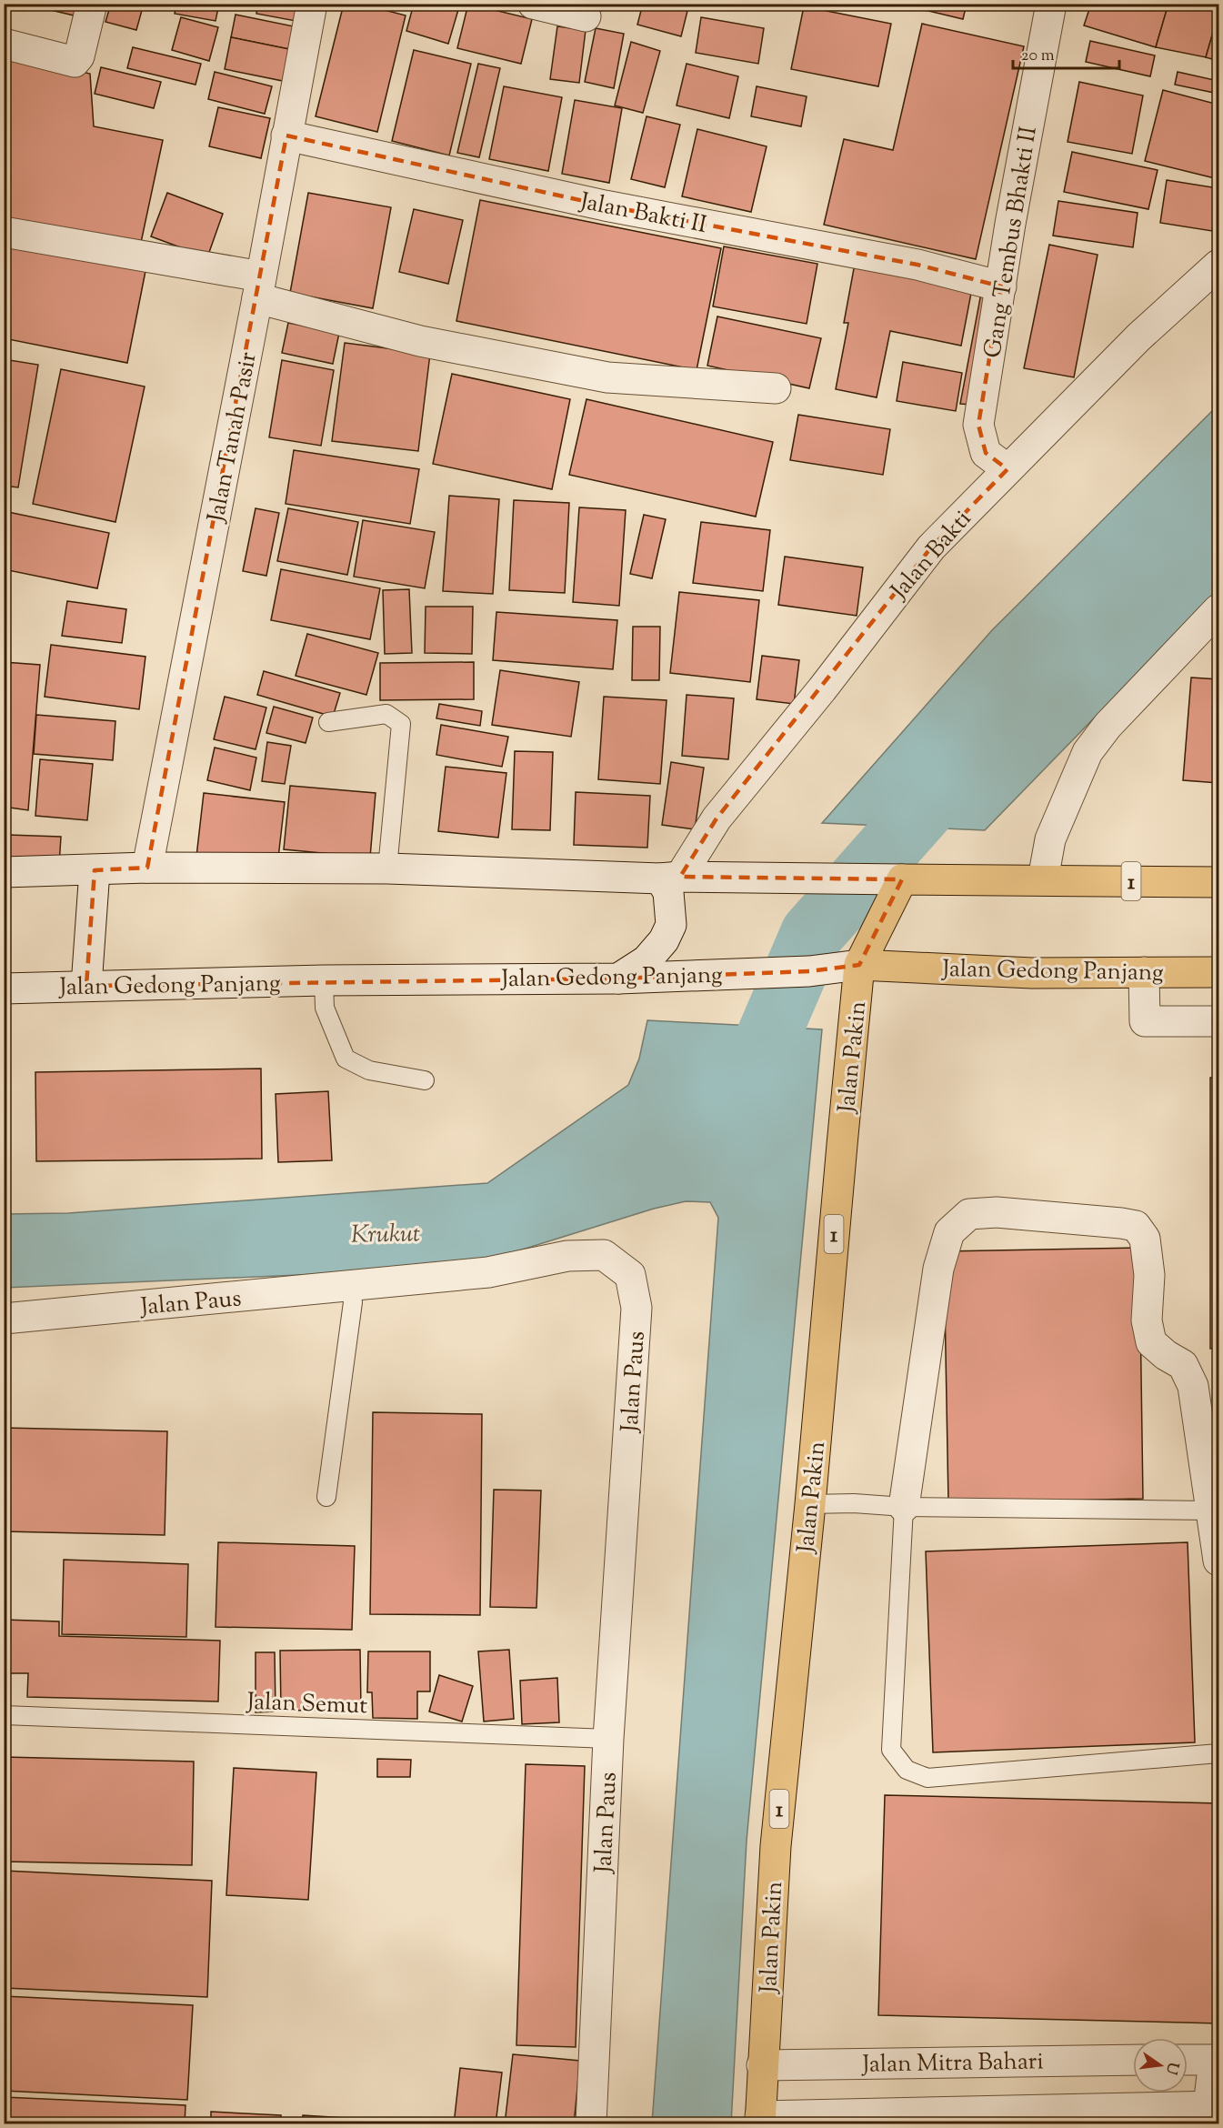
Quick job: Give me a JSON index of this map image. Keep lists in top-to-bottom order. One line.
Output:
{"streets":{"highway":["1","Jalan Gedong Panjang","Jalan Pakin"],"street":["Jalan Bakti II","Gang Tembus Bhakti II","Jalan Tanah Pasir","Jalan Bakti","Jalan Paus","Jalan Mitra Bahari"],"lane":["Jalan Semut"]},"crossings":[["Jalan Bakti II","Gang Tembus Bhakti II"],["Jalan Bakti II","Jalan Tanah Pasir"],["Gang Tembus Bhakti II","Jalan Bakti"],["1","Jalan Pakin"],["Jalan Gedong Panjang","Jalan Pakin"],["Jalan Pakin","Jalan Mitra Bahari"],["Jalan Paus","Jalan Semut"]],"water":["Krukut"],"scale_bar":"20 m","north":"right"}
